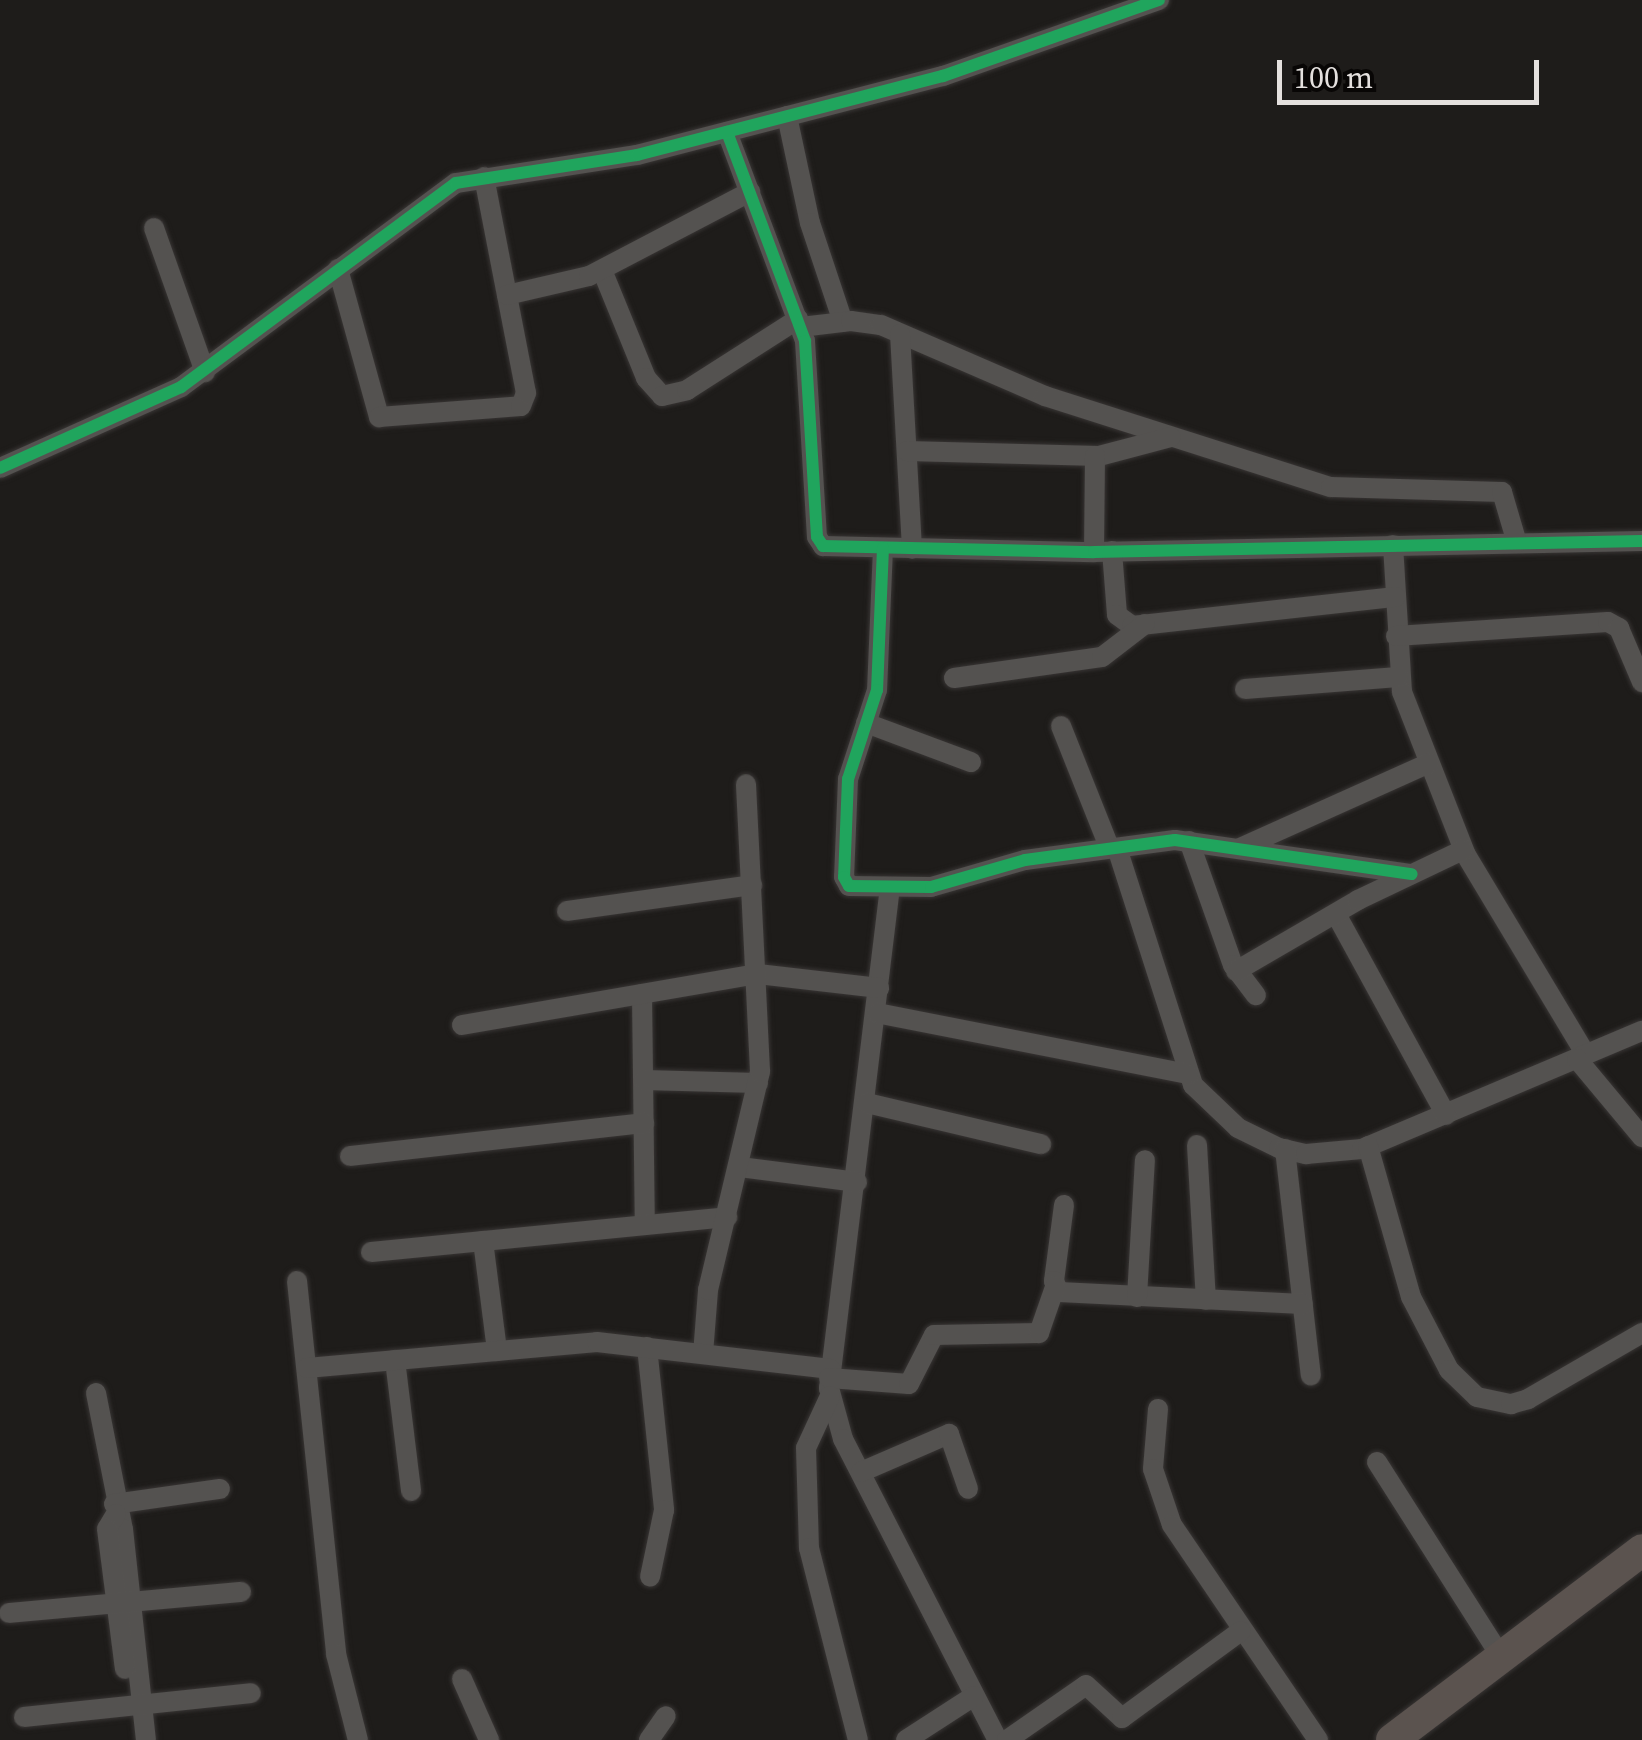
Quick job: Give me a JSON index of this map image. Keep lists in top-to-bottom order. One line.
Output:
{"scale_bar":"100 m"}
